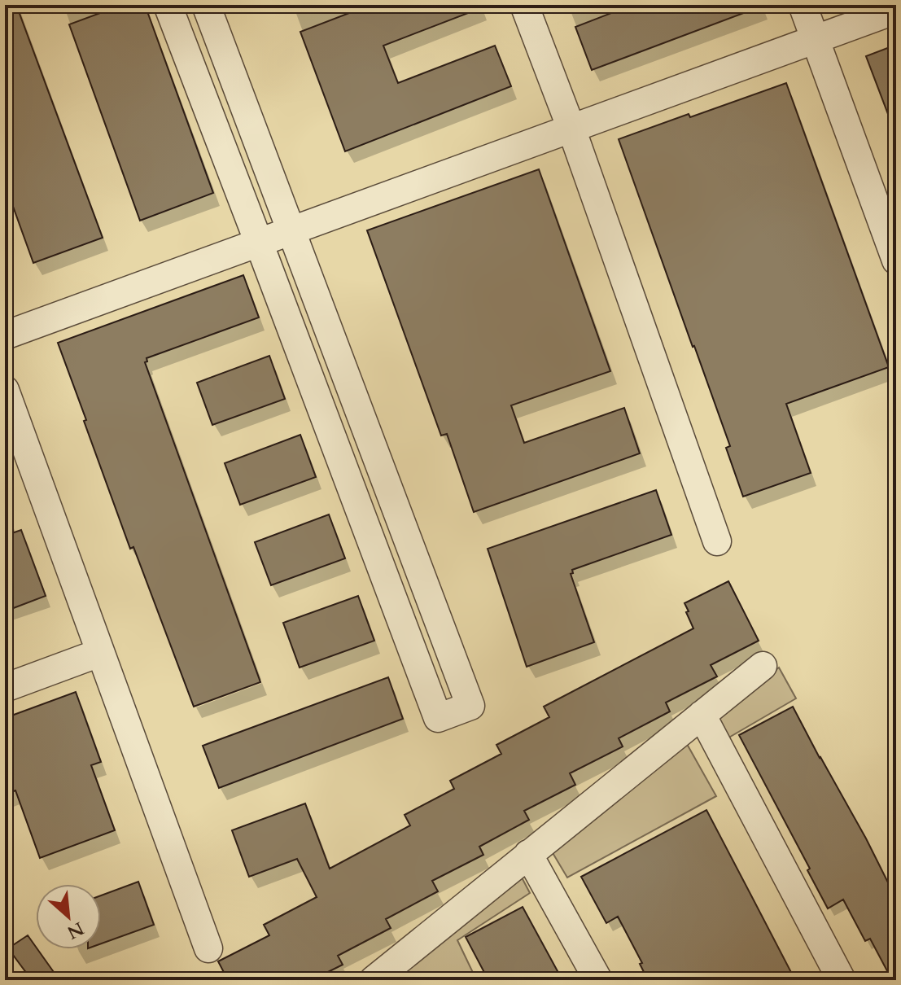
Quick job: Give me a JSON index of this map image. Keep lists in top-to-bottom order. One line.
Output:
{"north":"bottom right"}
